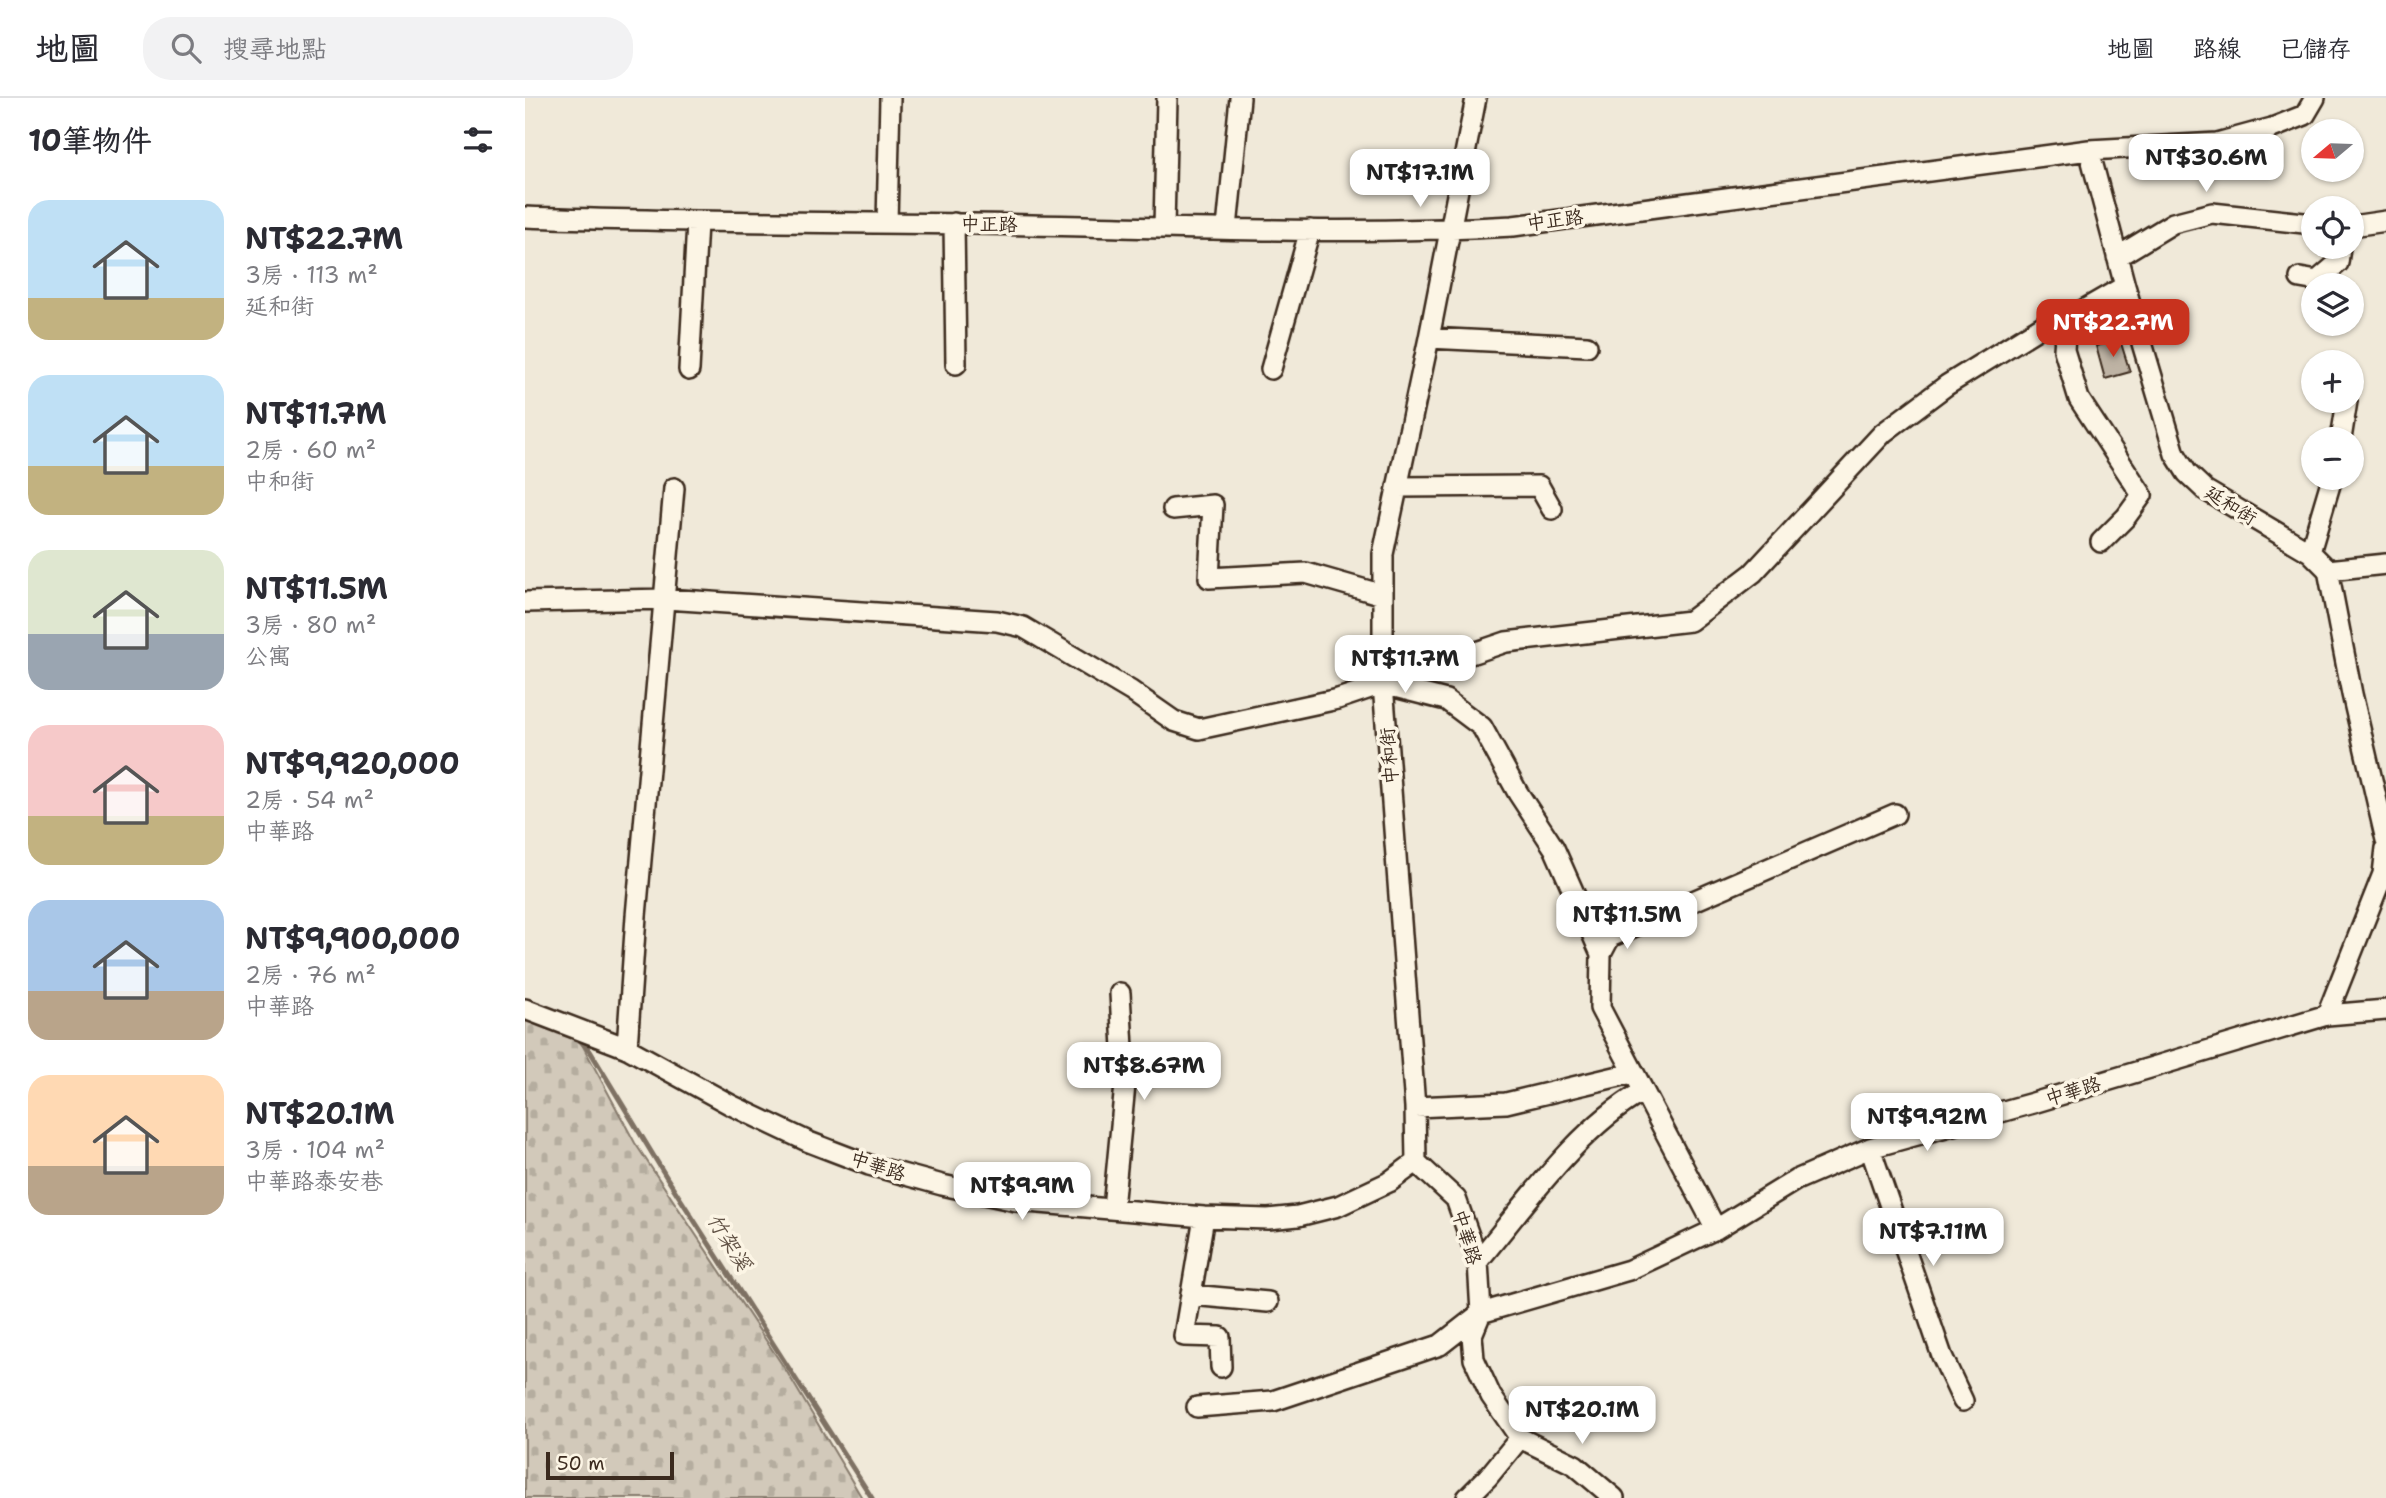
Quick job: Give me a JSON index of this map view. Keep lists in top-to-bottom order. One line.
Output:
{"streets":{"street":["中正路","延和街","中和街","中華路"]},"crossings":[["中正路","延和街"],["中正路","中和街"],["中和街","中華路"]],"water":["竹架溪"],"scale_bar":"50 m","north":"left","page":{"header":"地圖","search":"搜尋地點","nav":["地圖","路線","已儲存"],"heading":"10筆物件","map_buttons":["+","−"],"price":["NT$30.6M","NT$17.1M","NT$22.7M","NT$11.7M","NT$11.5M","NT$8.67M","NT$9.92M","NT$9.9M","NT$7.11M","NT$20.1M"],"list":[{"name":"NT$22.7M","note":"3房 · 113 m² · 延和街"},{"name":"NT$11.7M","note":"2房 · 60 m² · 中和街"},{"name":"NT$11.5M","note":"3房 · 80 m² · 公寓"},{"name":"NT$9,920,000","note":"2房 · 54 m² · 中華路"},{"name":"NT$9,900,000","note":"2房 · 76 m² · 中華路"},{"name":"NT$20.1M","note":"3房 · 104 m² · 中華路泰安巷"}],"scale":"50 m"}}
